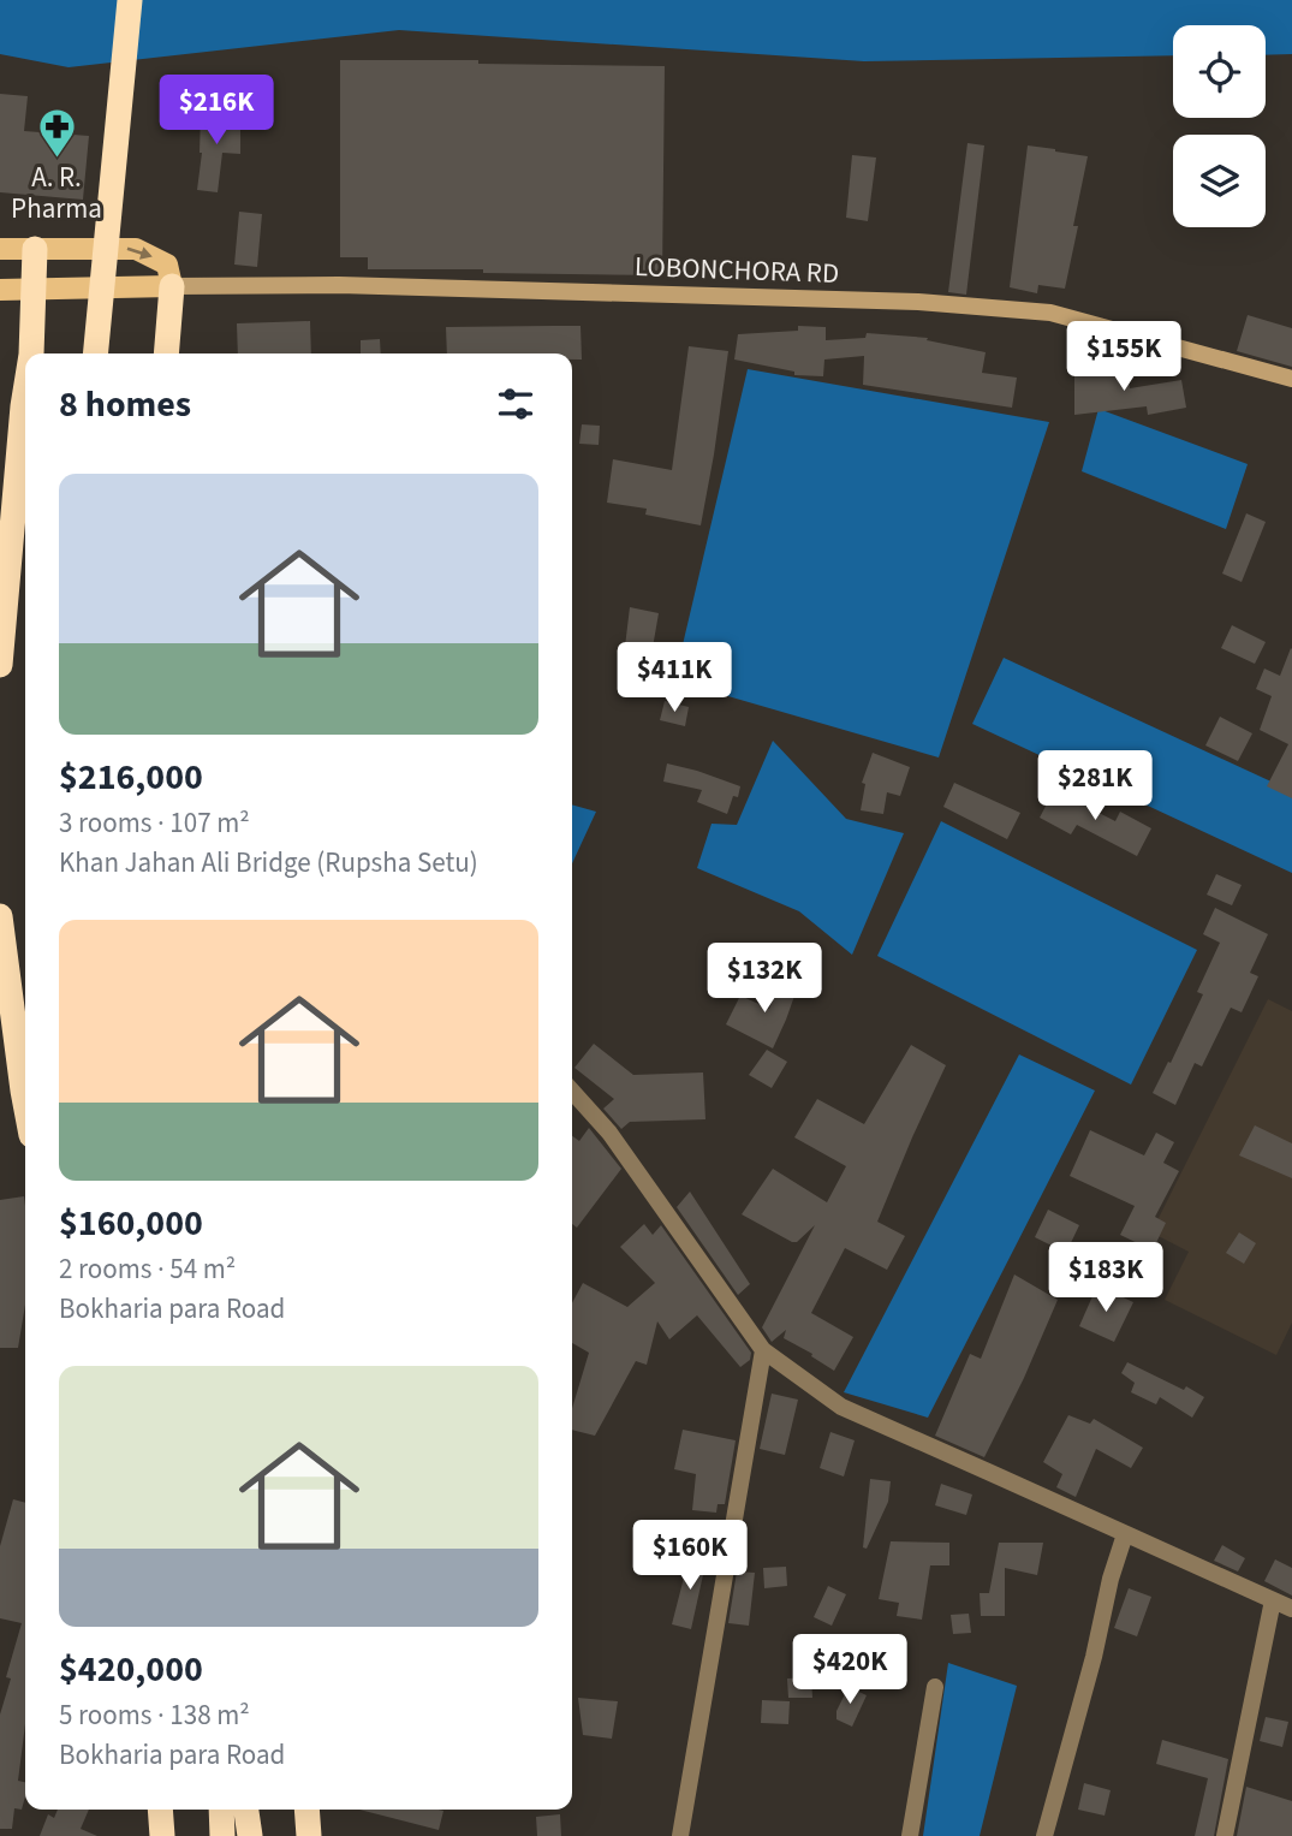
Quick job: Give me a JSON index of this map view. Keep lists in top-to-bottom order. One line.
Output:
{"streets":{"street":["LOBONCHORA RD"]},"places":{"pharmacy":["A. R. Pharma"]},"page":{"price":["$216K","$155K","$411K","$281K","$132K","$183K","$160K","$420K"],"heading":"8 homes","list":[{"name":"$216,000","note":"3 rooms · 107 m² · Khan Jahan Ali Bridge (Rupsha Setu)"},{"name":"$160,000","note":"2 rooms · 54 m² · Bokharia para Road"},{"name":"$420,000","note":"5 rooms · 138 m² · Bokharia para Road"}]}}
